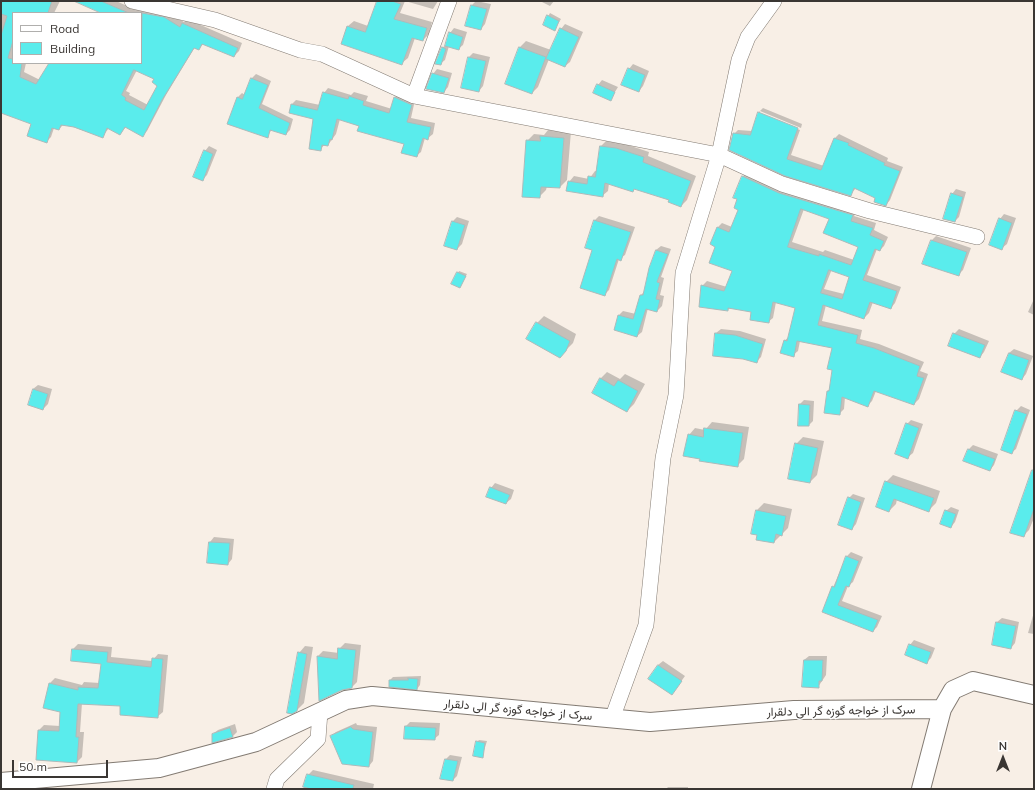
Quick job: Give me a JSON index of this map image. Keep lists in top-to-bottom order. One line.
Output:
{"streets":{"street":["سرک از خواجه گوزه گر الی دلقرار"]},"legend":["Road","Building"],"scale_bar":"50 m","north":"top"}
